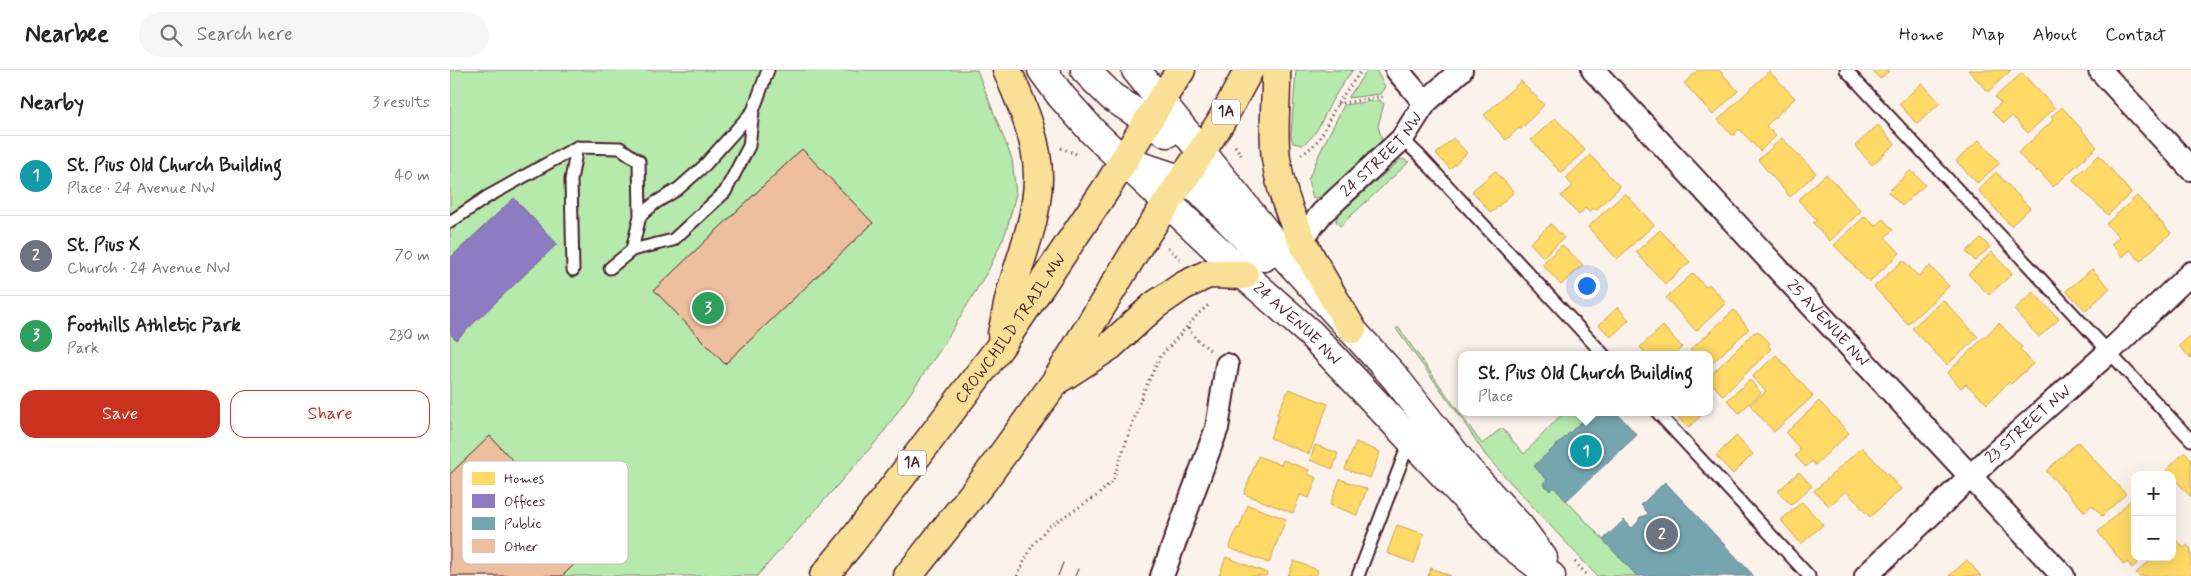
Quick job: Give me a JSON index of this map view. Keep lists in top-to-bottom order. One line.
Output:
{"streets":{"highway":["1A","CROWCHILD TRAIL NW"],"street":["24 STREET NW","25 AVENUE NW","24 AVENUE NW","23 STREET NW"]},"crossings":[["1A","24 AVENUE NW"],["25 AVENUE NW","23 STREET NW"],["24 AVENUE NW","CROWCHILD TRAIL NW"]],"legend":["Homes","Offices","Public","Other"],"page":{"header":"Nearbee","search":"Search here","nav":["Home","Map","About","Contact"],"heading":["Nearby","3 results"],"list":[{"mark":"1","name":"St. Pius Old Church Building","note":"Place · 24 Avenue NW","value":"40 m"},{"mark":"2","name":"St. Pius X","note":"Church · 24 Avenue NW","value":"70 m"},{"mark":"3","name":"Foothills Athletic Park","note":"Park","value":"230 m"}],"pins":["3","1","2"],"popup":["St. Pius Old Church Building","Place"],"buttons":["Save","Share"],"map_buttons":["+","−"]}}
